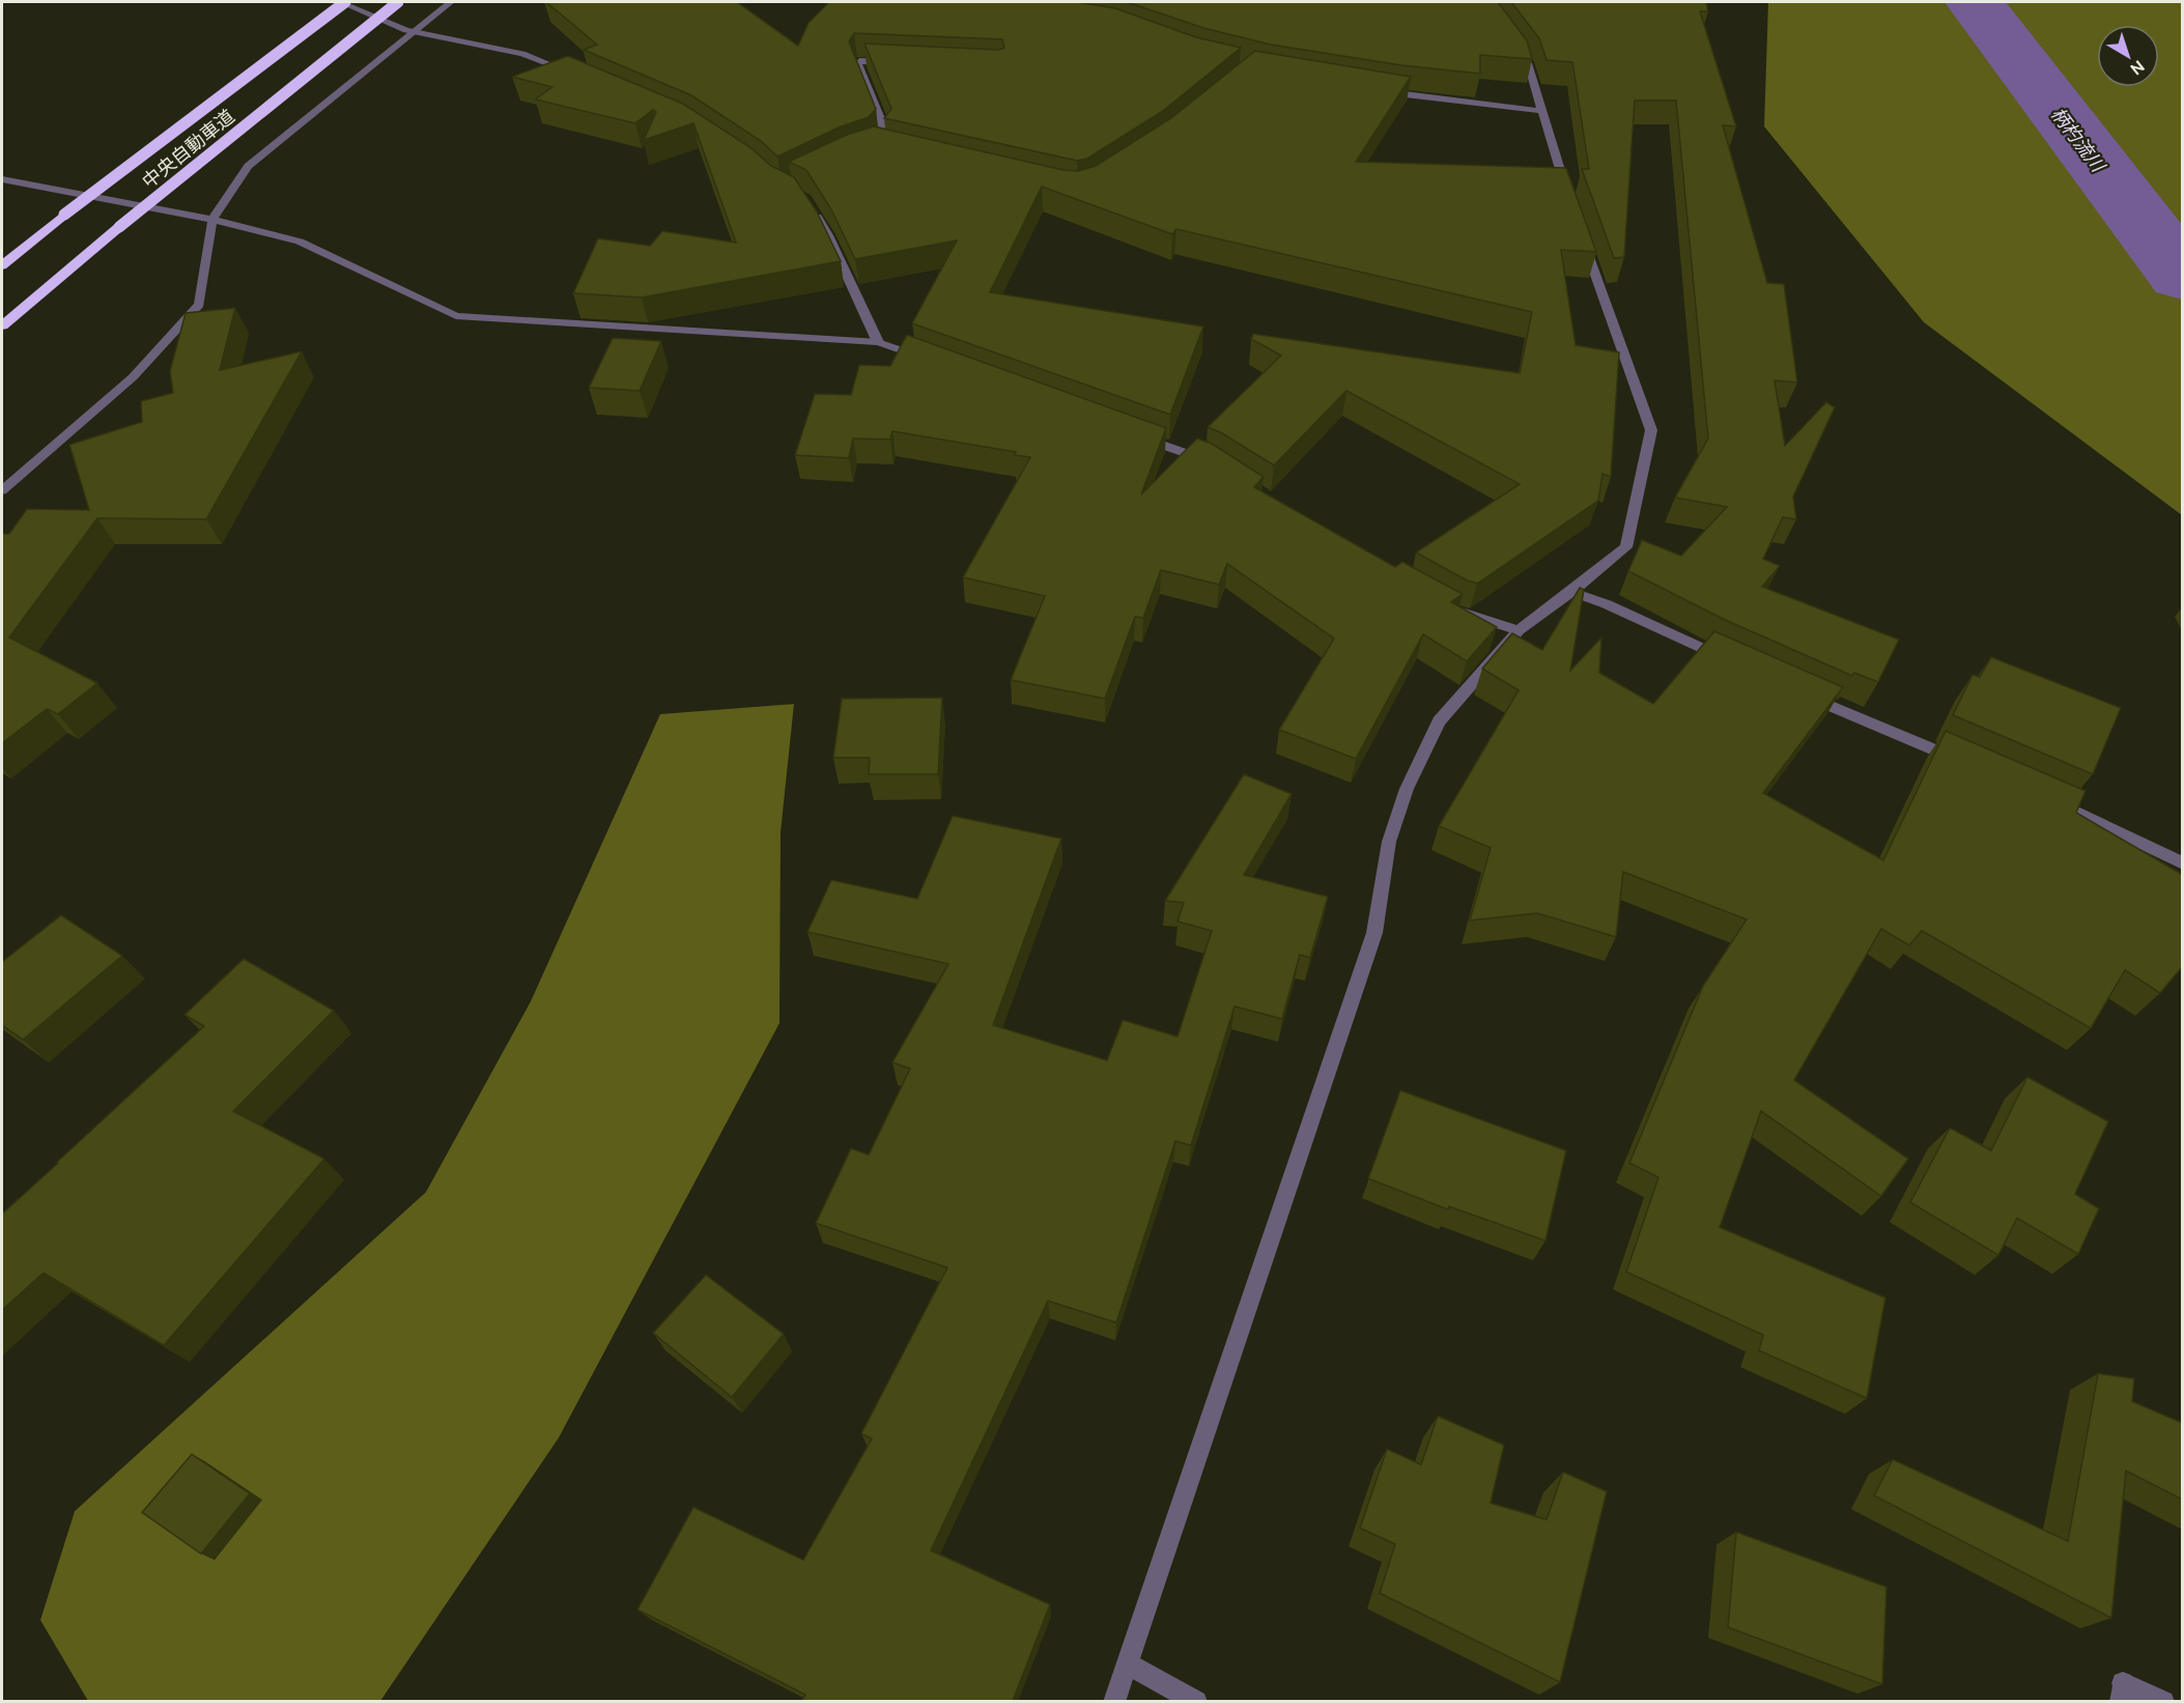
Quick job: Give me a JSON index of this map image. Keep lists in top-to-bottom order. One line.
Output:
{"streets":{"highway":["中央自動車道"]},"water":["柄杓流川"],"north":"bottom right"}
